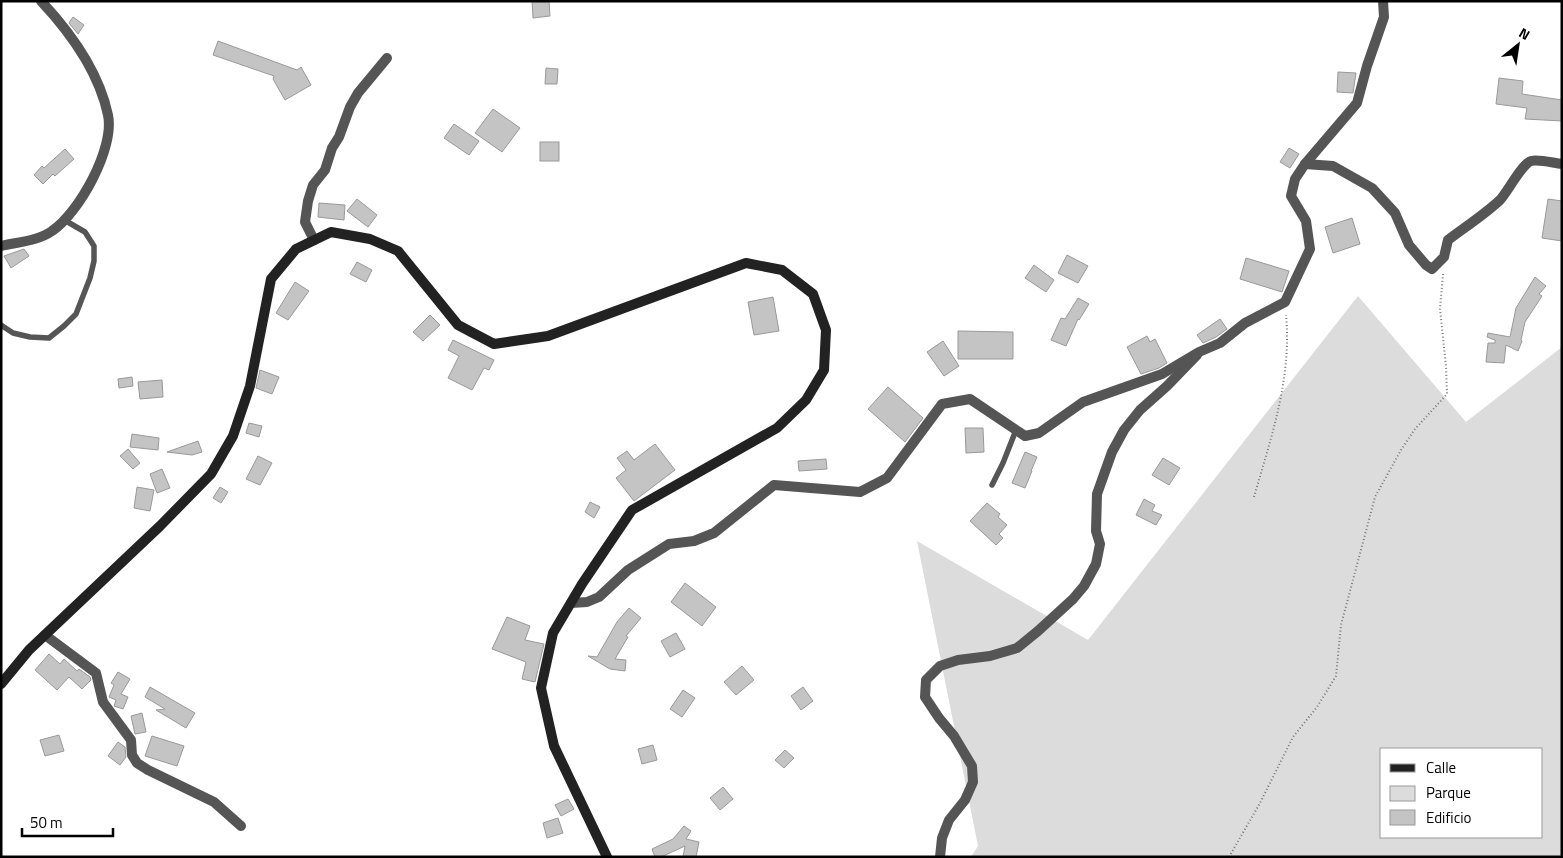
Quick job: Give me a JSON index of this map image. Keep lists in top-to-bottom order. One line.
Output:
{"legend":["Calle","Parque","Edificio"],"scale_bar":"50 m","north":"top right"}
